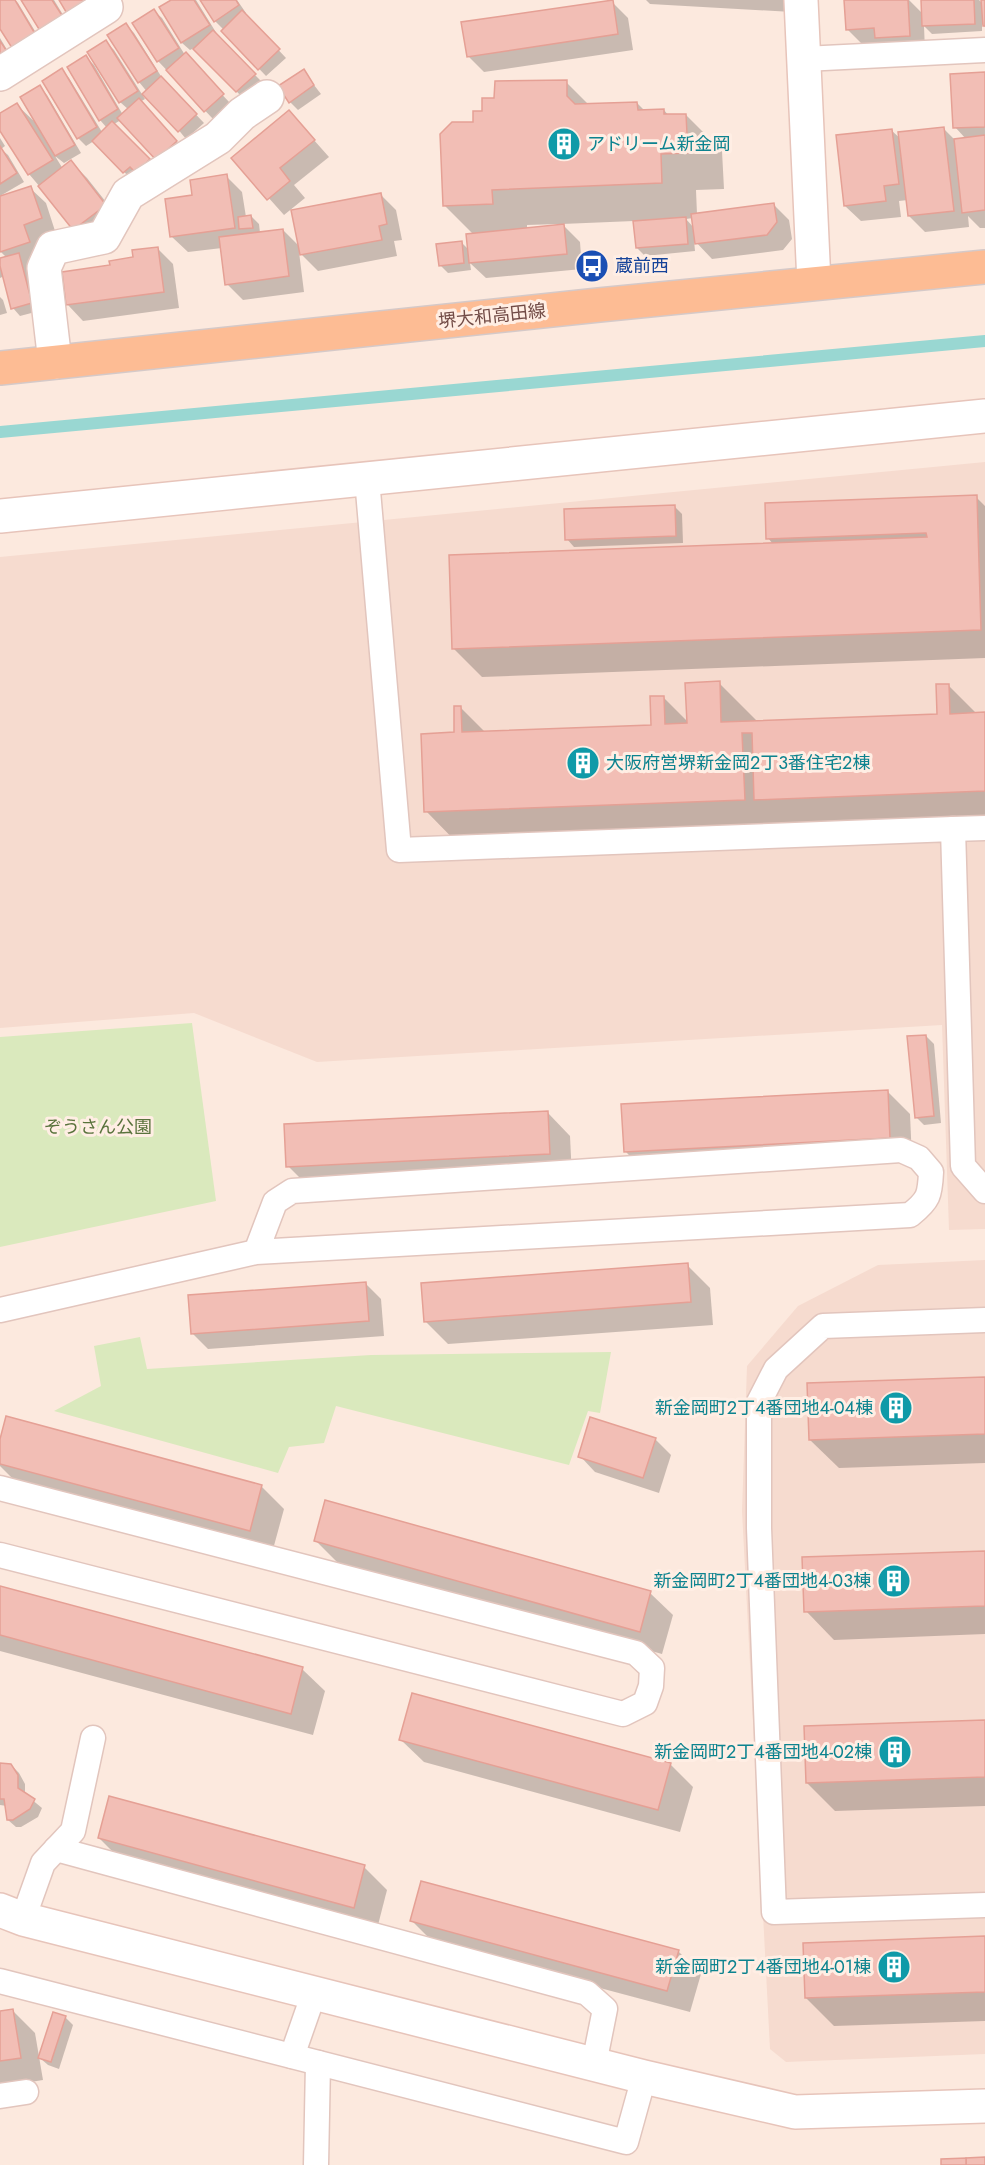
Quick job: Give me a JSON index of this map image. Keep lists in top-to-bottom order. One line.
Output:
{"streets":{"main road":["堺大和高田線"]},"parks":["ぞうさん公園"],"places":{"building":["アドリーム新金岡","大阪府営堺新金岡2丁3番住宅2棟","新金岡町2丁4番団地4-04棟","新金岡町2丁4番団地4-03棟","新金岡町2丁4番団地4-02棟","新金岡町2丁4番団地4-01棟"],"bus stop":["蔵前西"]}}
